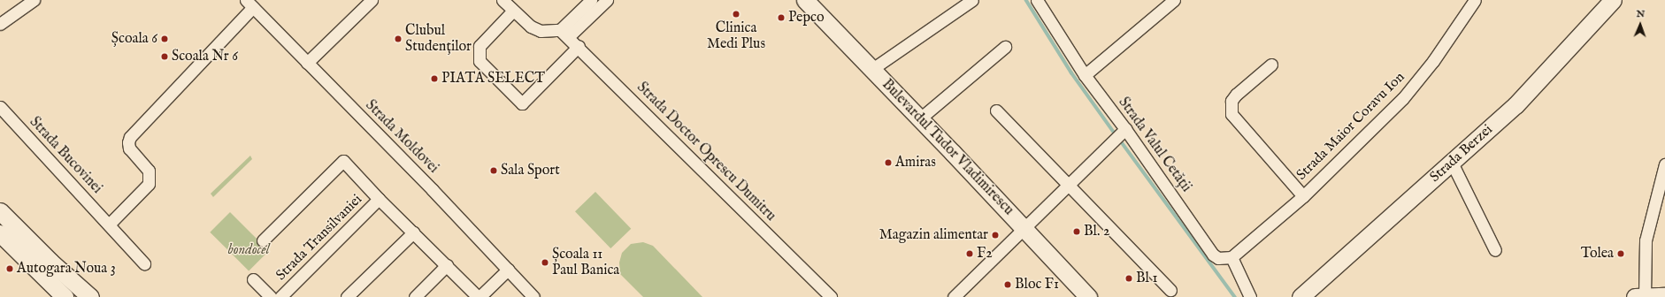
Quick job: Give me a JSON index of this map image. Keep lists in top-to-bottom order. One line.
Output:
{"streets":{"main road":["Bulevardul Tudor Vladimirescu","Strada Berzei"],"street":["Strada Maior Coravu Ion","Strada Moldovei","Strada Valul Cetății","Strada Doctor Oprescu Dumitru","Strada Bucovinei","Strada Transilvaniei"]},"crossings":[["Strada Maior Coravu Ion","Strada Valul Cetății"],["Strada Moldovei","Strada Transilvaniei"]],"parks":["bondocel"],"places":["Clinica Medi Plus","Pepco","Școala 6","Clubul Studenților","Scoala Nr 6","PIATA SELECT","Amiras","Sala Sport","Bl. 2","Magazin alimentar","F2","Tolea","Școala 11 Paul Banica","Autogara Noua 3","Bl 1","Bloc F1"],"north":"top"}
